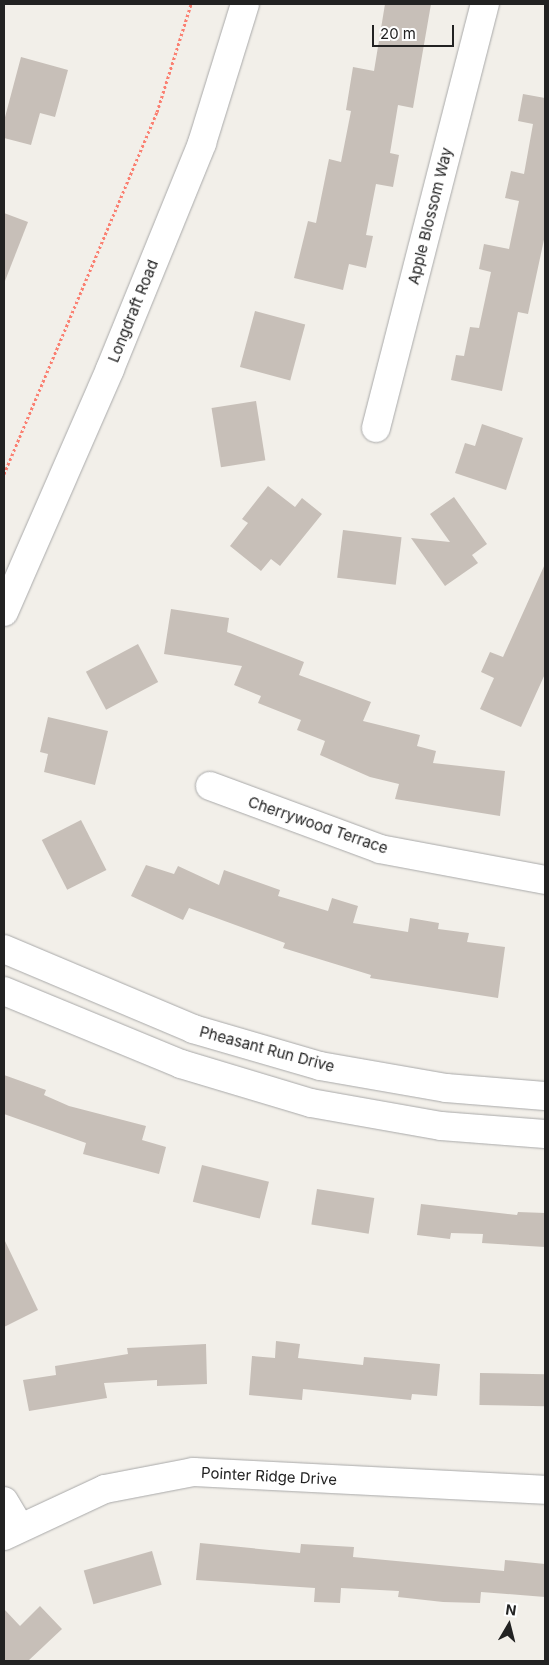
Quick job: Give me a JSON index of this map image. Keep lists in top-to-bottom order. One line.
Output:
{"streets":{"street":["Apple Blossom Way","Longdraft Road","Cherrywood Terrace","Pheasant Run Drive","Pointer Ridge Drive"]},"scale_bar":"20 m","north":"top"}
